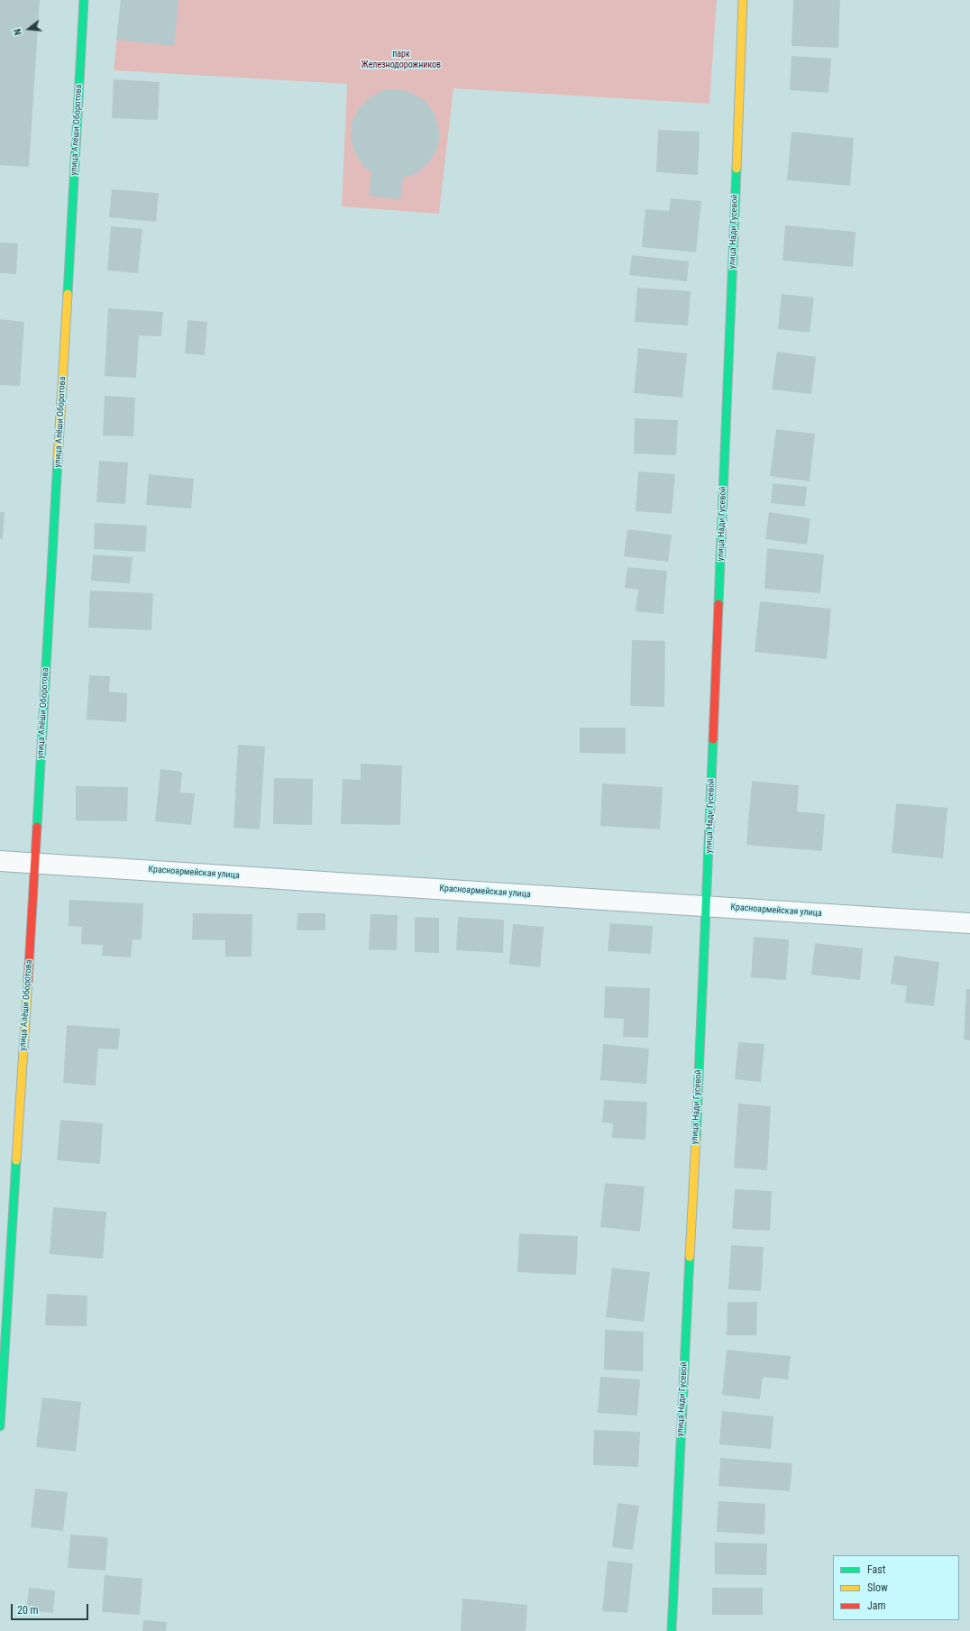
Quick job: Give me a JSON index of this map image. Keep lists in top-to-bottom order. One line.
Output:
{"streets":{"street":["улица Алёши Оборотова","улица Нади Гусевой","Красноармейская улица"]},"crossings":[["улица Алёши Оборотова","Красноармейская улица"],["улица Нади Гусевой","Красноармейская улица"]],"parks":["парк Железнодорожников"],"legend":["Fast","Slow","Jam"],"scale_bar":"20 m","north":"left"}
